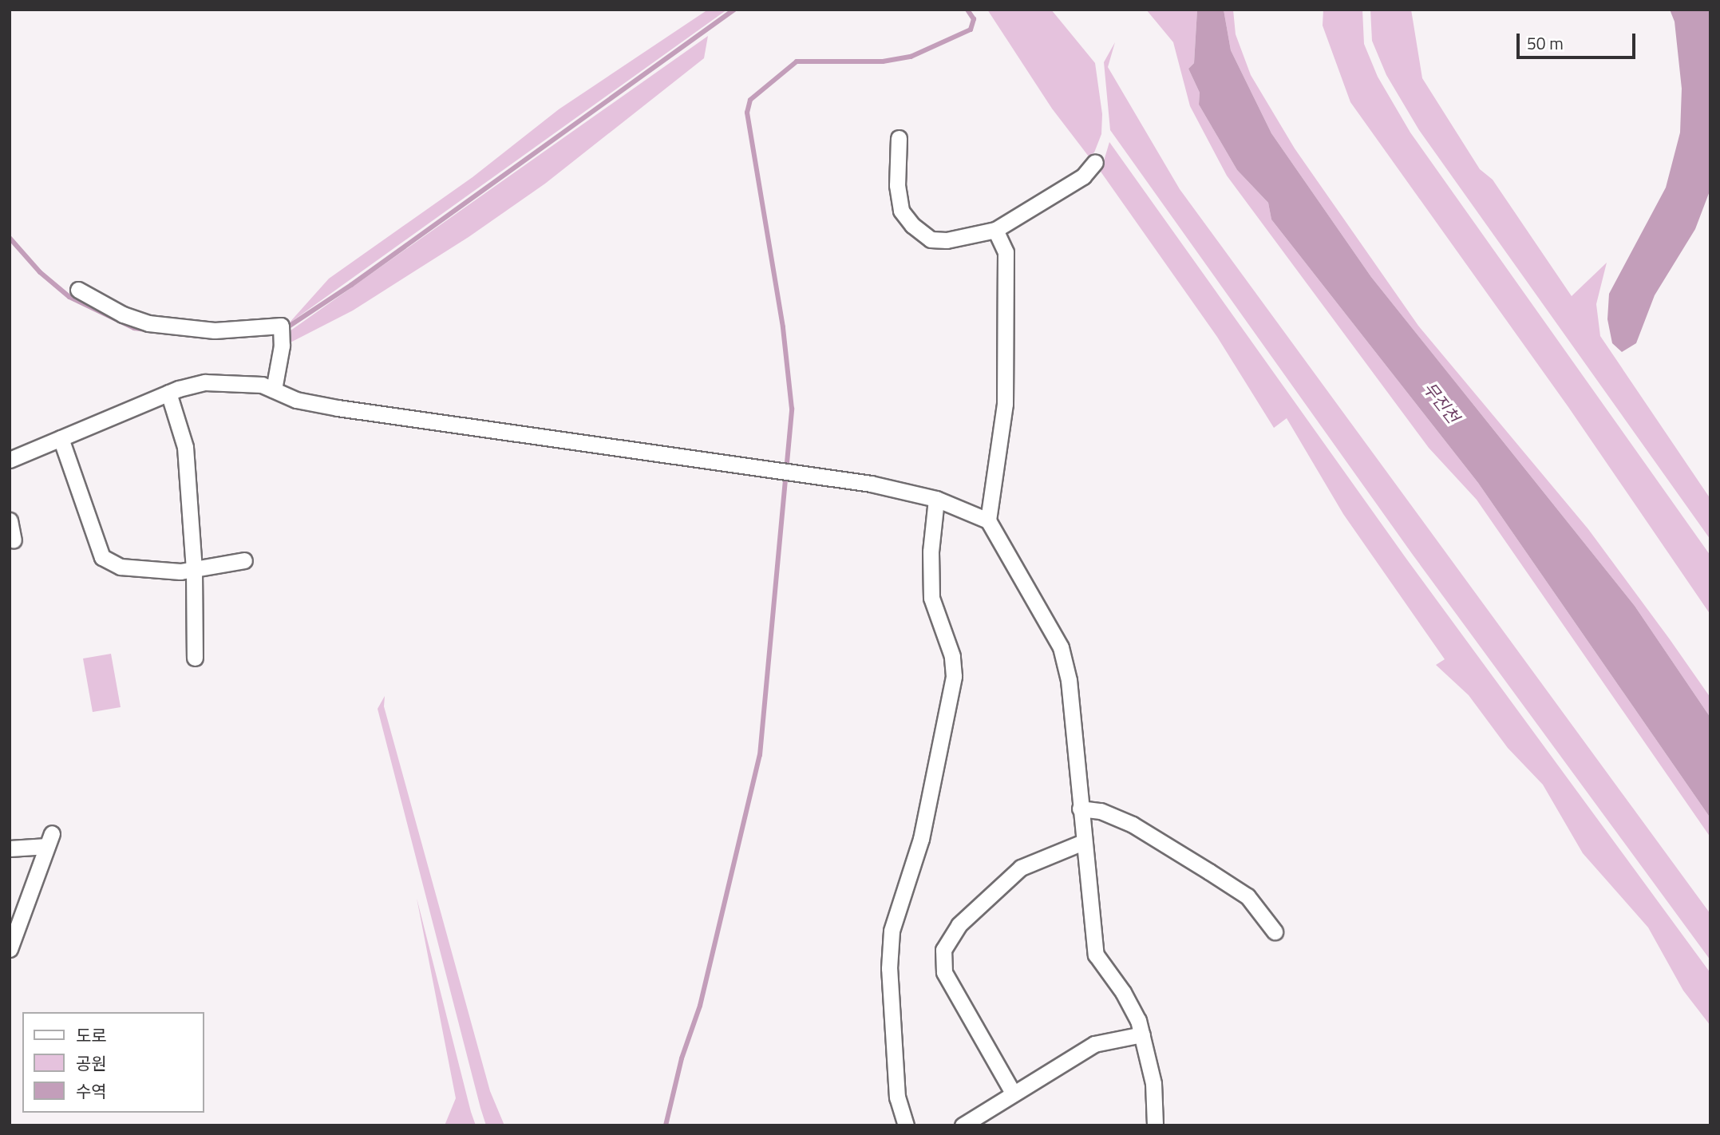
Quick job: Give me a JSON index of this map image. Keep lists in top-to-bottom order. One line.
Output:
{"water":["무진천"],"legend":["도로","공원","수역"],"scale_bar":"50 m"}
